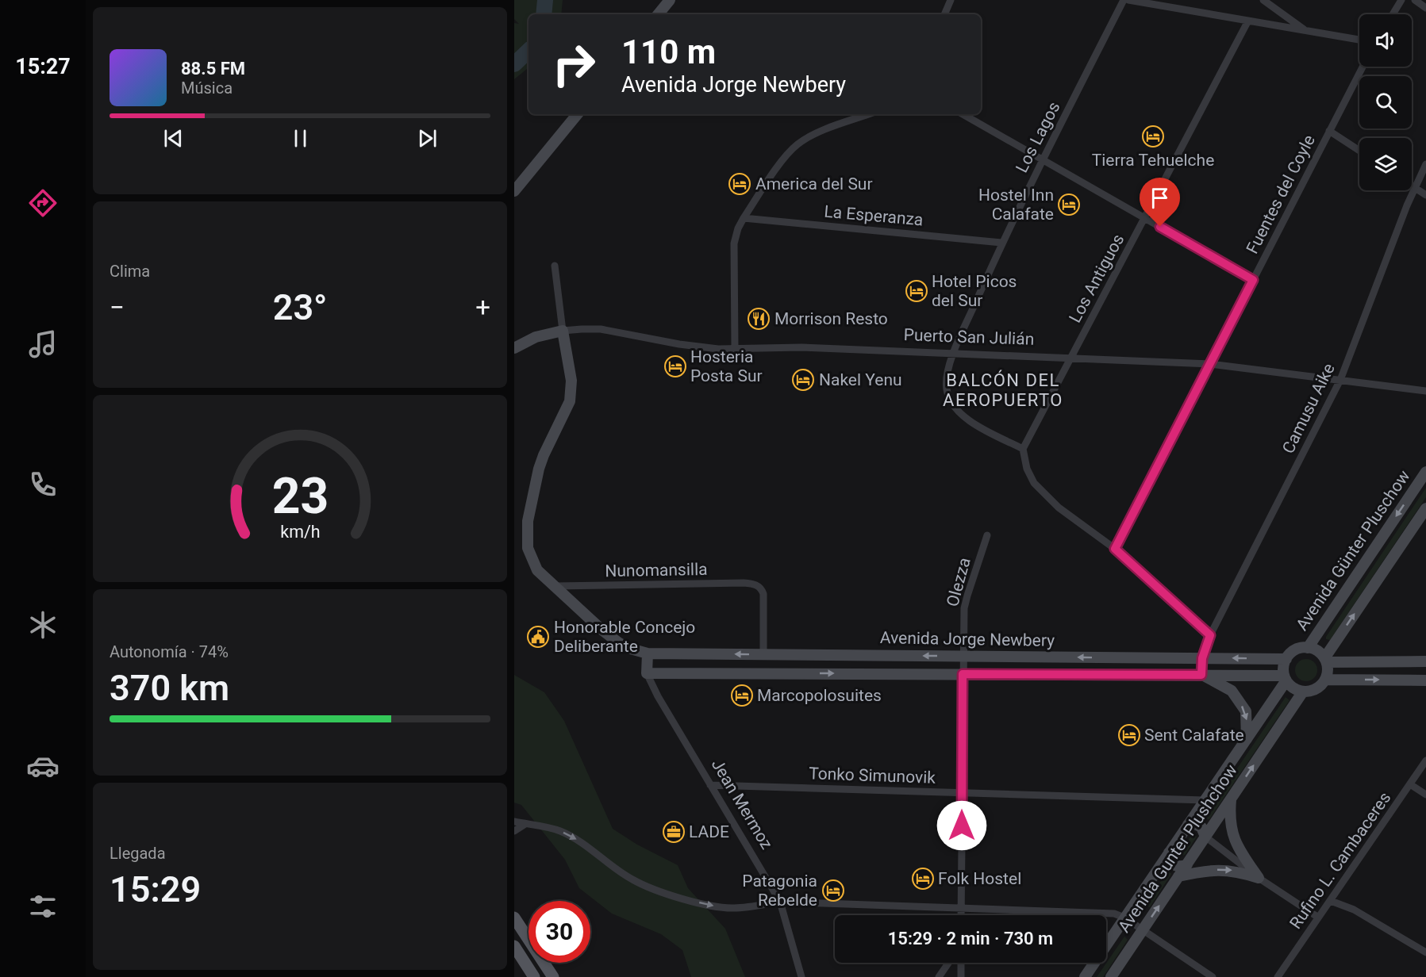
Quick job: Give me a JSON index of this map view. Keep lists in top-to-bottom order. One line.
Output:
{"streets":{"street":["Los Lagos","Fuentes del Coyle","La Esperanza","Los Antiguos","Puerto San Julián","Camusu Aike","Avenida Günter Pluschow","Nunomansilla","Olezza","Avenida Jorge Newbery","Tonko Simunovik","Jean Mermoz","Avenida Gunter Plushchow","Rufino L. Cambaceres"]},"crossings":[["Los Lagos","La Esperanza"],["Los Lagos","Los Antiguos"],["Los Lagos","Puerto San Julián"],["Fuentes del Coyle","Puerto San Julián"],["Los Antiguos","Puerto San Julián"],["Puerto San Julián","Camusu Aike"],["Puerto San Julián","Avenida Jorge Newbery"],["Camusu Aike","Avenida Jorge Newbery"],["Avenida Günter Pluschow","Avenida Jorge Newbery"],["Avenida Günter Pluschow","Avenida Gunter Plushchow"],["Nunomansilla","Avenida Jorge Newbery"],["Olezza","Avenida Jorge Newbery"],["Olezza","Tonko Simunovik"],["Avenida Jorge Newbery","Jean Mermoz"],["Avenida Jorge Newbery","Avenida Gunter Plushchow"],["Tonko Simunovik","Jean Mermoz"],["Tonko Simunovik","Avenida Gunter Plushchow"]],"districts":["BALCÓN DEL AEROPUERTO"],"places":{"hotel":["Tierra Tehuelche","America del Sur","Hostel Inn Calafate","Hotel Picos del Sur","Hosteria Posta Sur","Nakel Yenu","Marcopolosuites","Sent Calafate","Folk Hostel","Patagonia Rebelde"],"restaurant":["Morrison Resto"],"public building":["Honorable Concejo Deliberante"],"office":["LADE"]},"page":{"tabs":"15:27","turn":["110 m","Avenida Jorge Newbery"],"song":["88.5 FM","Música"],"tile":["Clima",["Autonomía · 74%","370 km"],["Llegada","15:29"]],"heat":["−","23°","+"],"limit":"30","trip":"15:29 · 2 min · 730 m","gauge":["23","km/h"]}}
